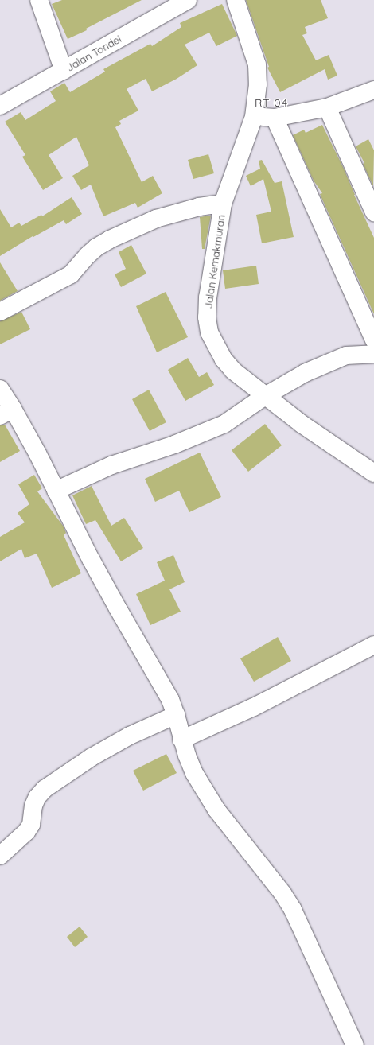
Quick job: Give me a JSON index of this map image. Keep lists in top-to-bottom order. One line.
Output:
{"streets":{"street":["Jalan Tondei","Jalan Kemakmuran"]},"districts":["RT 04"]}
